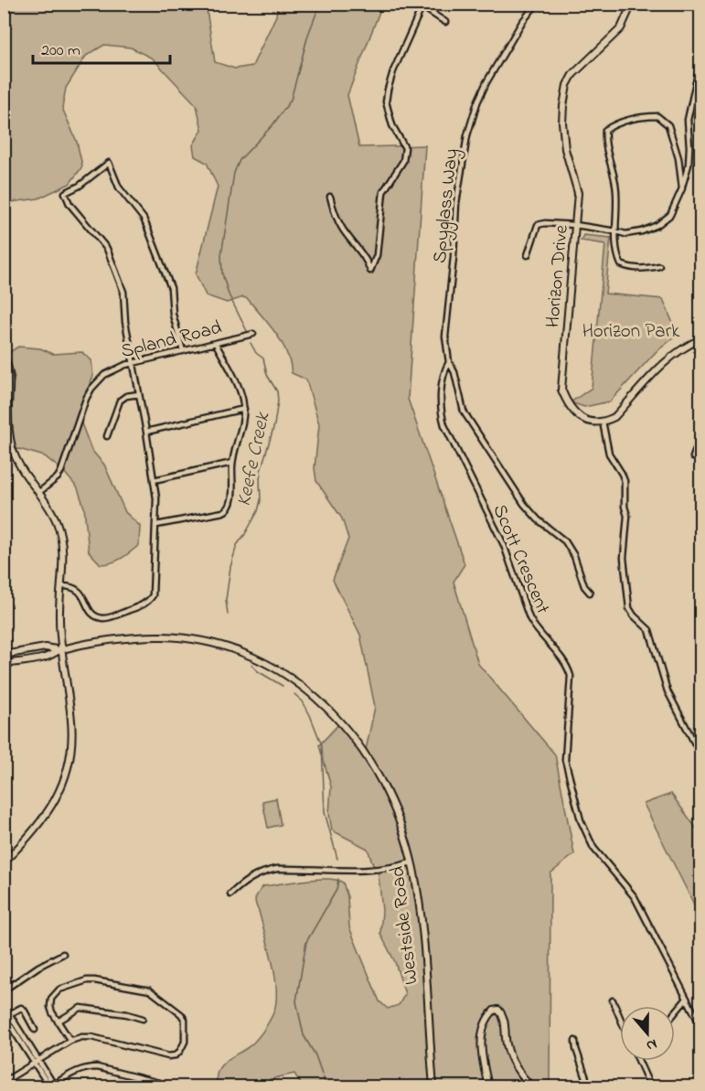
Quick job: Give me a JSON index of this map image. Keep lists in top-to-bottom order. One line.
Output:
{"streets":{"street":["Spyglass Way","Horizon Drive","Spland Road","Scott Crescent","Westside Road"]},"crossings":[["Spyglass Way","Scott Crescent"]],"water":["Keefe Creek"],"parks":["Horizon Park"],"scale_bar":"200 m","north":"bottom"}
